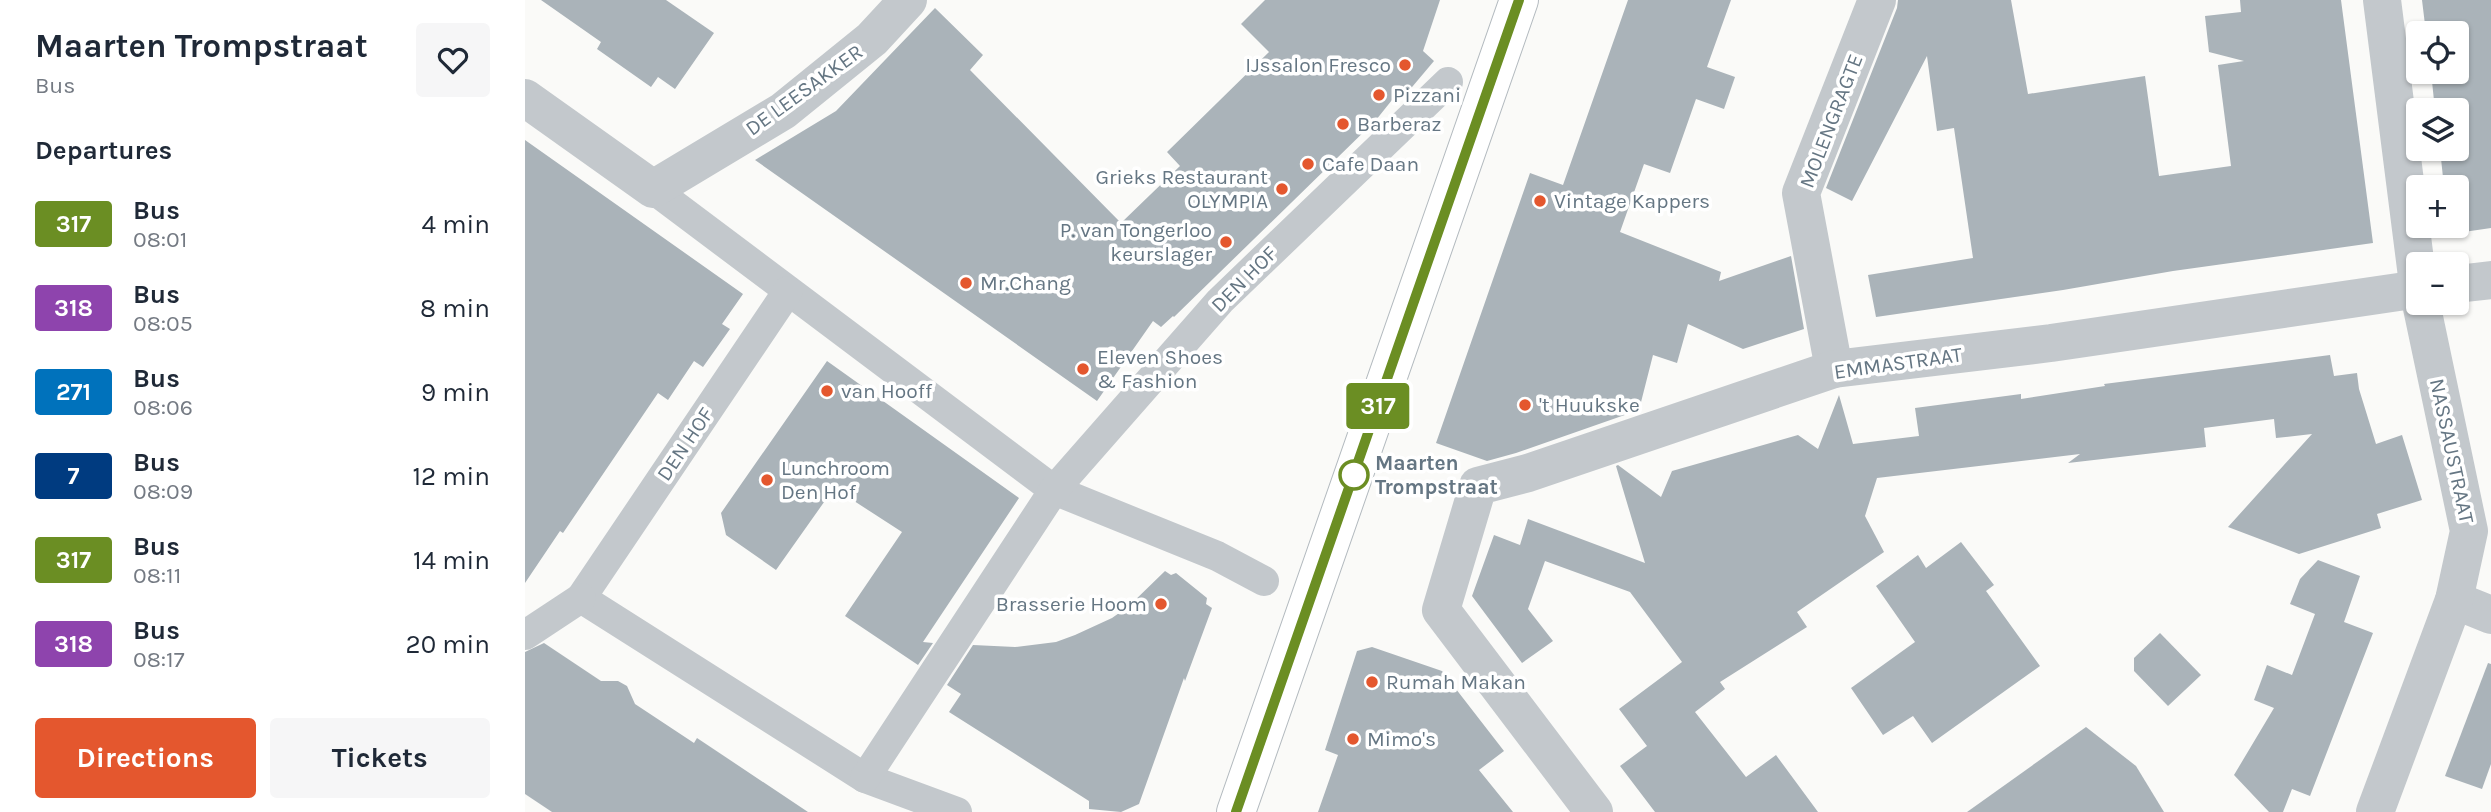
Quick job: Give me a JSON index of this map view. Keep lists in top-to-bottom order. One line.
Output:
{"streets":{"street":["DE LEESAKKER","MOLENGRAGTE","DEN HOF","EMMASTRAAT","NASSAUSTRAAT"]},"crossings":[["MOLENGRAGTE","EMMASTRAAT"]],"places":["IJssalon Fresco","Pizzani","Barberaz","Cafe Daan","Grieks Restaurant OLYMPIA","Vintage Kappers","P. van Tongerloo keurslager","Mr.Chang","Eleven Shoes & Fashion","van Hooff","'t Huukske","Maarten Trompstraat","Lunchroom Den Hof","Brasserie Hoom","Rumah Makan","Mimo's"],"lines":["bus line 317"],"page":{"heading":[["Maarten Trompstraat","Bus"],"Departures"],"on_map":"317","map_buttons":["+","−"],"list":[{"mark":"317","name":"Bus","note":"08:01","value":"4 min"},{"mark":"318","name":"Bus","note":"08:05","value":"8 min"},{"mark":"271","name":"Bus","note":"08:06","value":"9 min"},{"mark":"7","name":"Bus","note":"08:09","value":"12 min"},{"mark":"317","name":"Bus","note":"08:11","value":"14 min"},{"mark":"318","name":"Bus","note":"08:17","value":"20 min"}],"buttons":["Directions","Tickets"]}}
